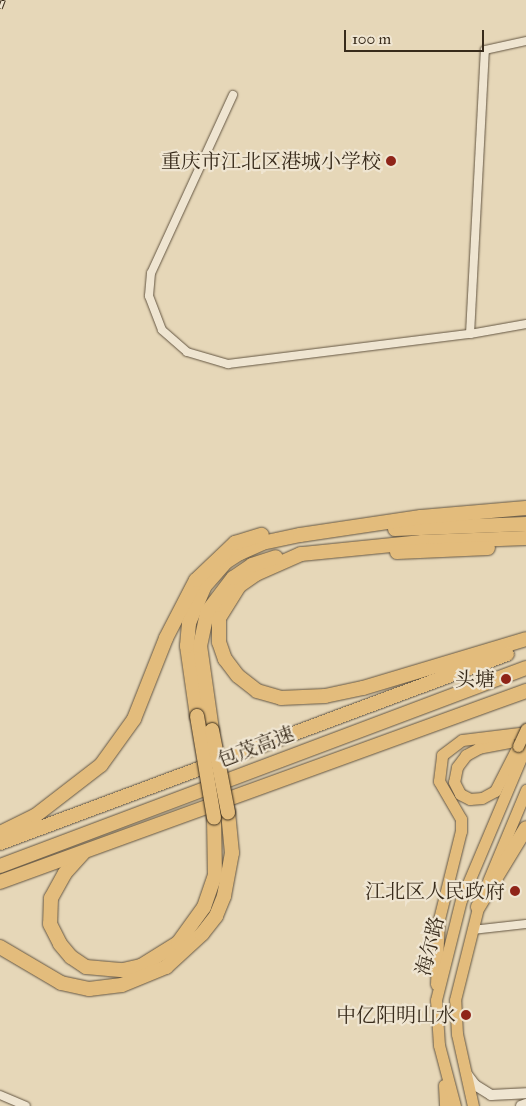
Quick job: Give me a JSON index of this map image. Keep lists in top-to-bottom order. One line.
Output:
{"streets":{"highway":["包茂高速"],"main road":["海尔路"]},"places":["重庆市江北区港城小学校","头塘","江北区人民政府","中亿阳明山水"],"scale_bar":"100 m"}
